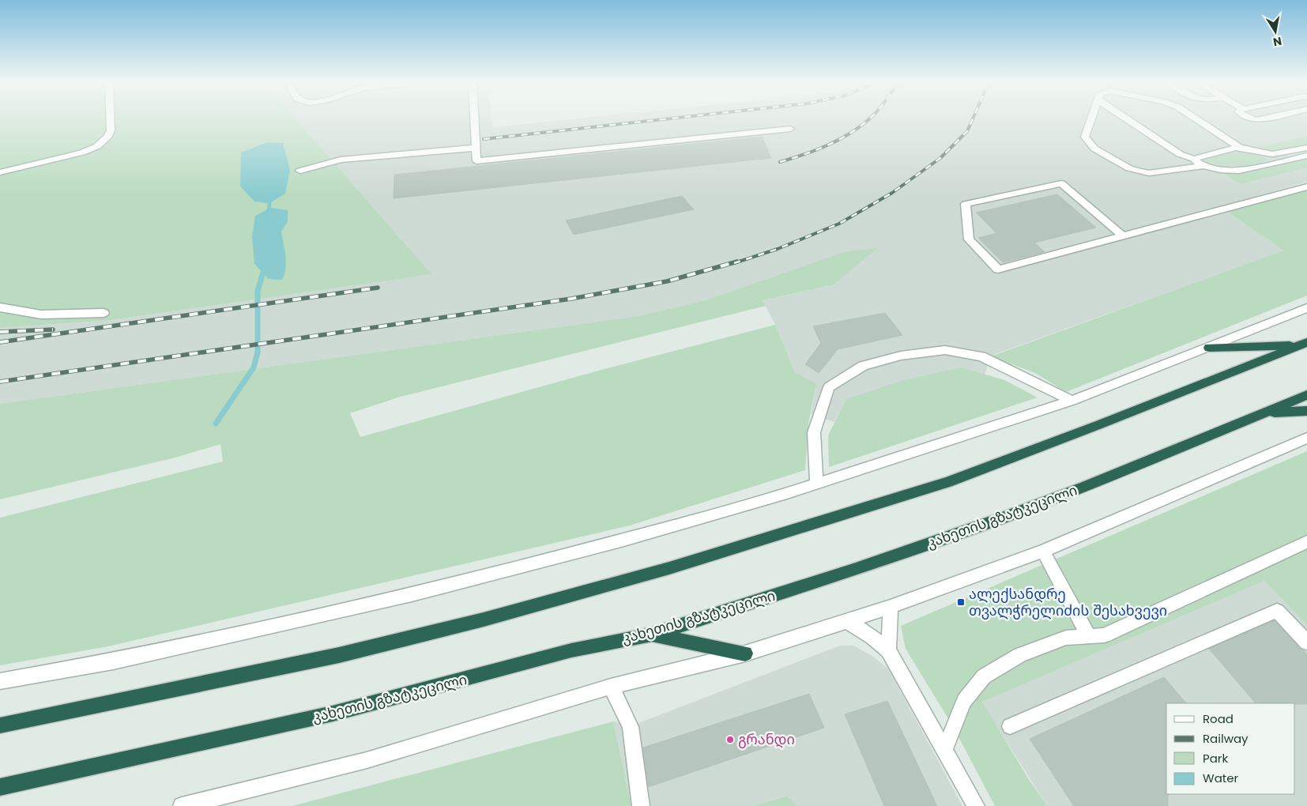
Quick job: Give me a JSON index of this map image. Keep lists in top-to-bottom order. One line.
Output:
{"streets":{"highway":["კახეთის გზატკეცილი"]},"places":{"transit":["ალექსანდრე თვალჭრელიძის შესახვევი"],"other":["გრანდი"]},"legend":["Road","Railway","Park","Water"],"north":"bottom"}
